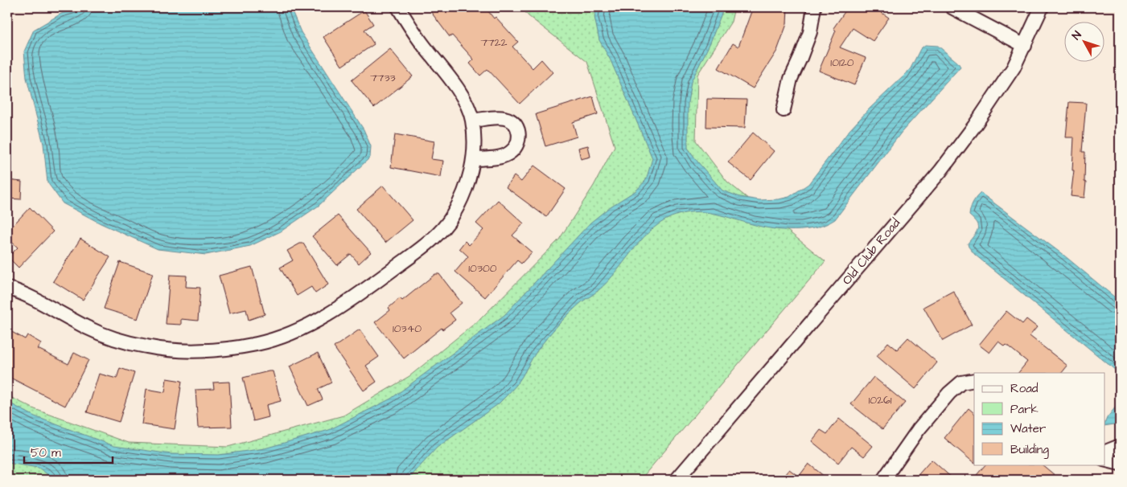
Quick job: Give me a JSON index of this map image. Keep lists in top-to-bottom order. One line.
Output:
{"streets":{"street":["Old Club Road"]},"house_numbers":["7722","10120","7733","10300","10340","10261"],"legend":["Road","Park","Water","Building"],"scale_bar":"50 m","north":"top left"}
